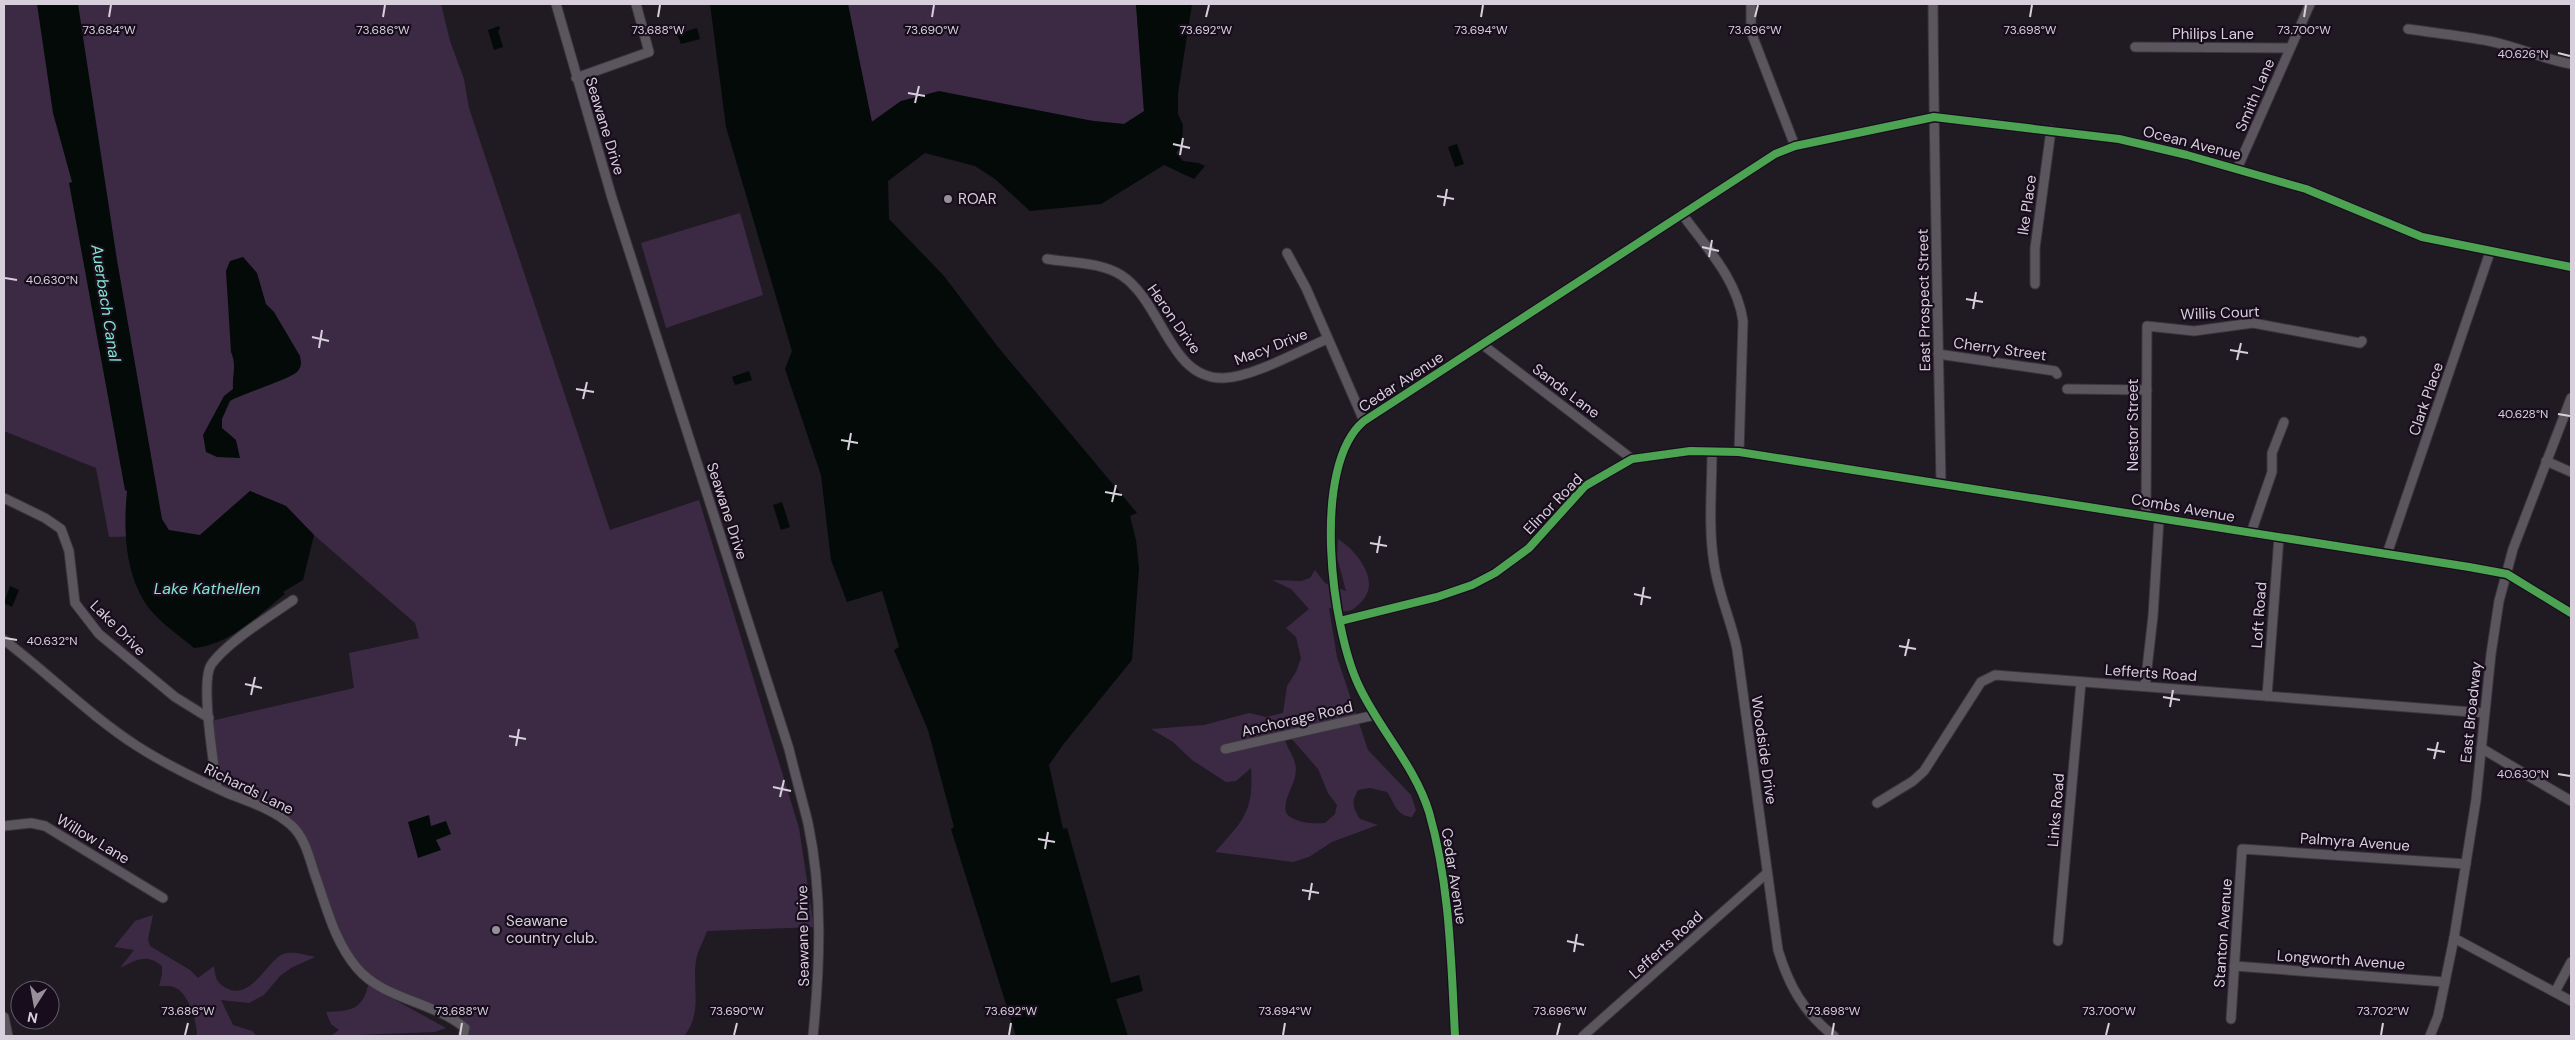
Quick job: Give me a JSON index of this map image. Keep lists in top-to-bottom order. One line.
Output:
{"streets":{"street":["Philips Lane","Smith Lane","Seawane Drive","Ocean Avenue","Ike Place","East Prospect Street","Willis Court","Heron Drive","Macy Drive","Cherry Street","Cedar Avenue","Sands Lane","Clark Place","Nestor Street","Elinor Road","Combs Avenue","Loft Road","Lake Drive","Lefferts Road","East Broadway","Anchorage Road","Woodside Drive","Richards Lane","Links Road","Willow Lane","Palmyra Avenue","Stanton Avenue","Longworth Avenue"]},"crossings":[["Philips Lane","Smith Lane"],["Smith Lane","Ocean Avenue"],["Ocean Avenue","Ike Place"],["Ocean Avenue","East Prospect Street"],["Ocean Avenue","Cedar Avenue"],["Ocean Avenue","Clark Place"],["East Prospect Street","Cherry Street"],["East Prospect Street","Combs Avenue"],["Willis Court","Nestor Street"],["Heron Drive","Macy Drive"],["Macy Drive","Cedar Avenue"],["Cedar Avenue","Sands Lane"],["Cedar Avenue","Elinor Road"],["Cedar Avenue","Anchorage Road"],["Sands Lane","Elinor Road"],["Clark Place","Combs Avenue"],["Nestor Street","Combs Avenue"],["Elinor Road","Combs Avenue"],["Elinor Road","Woodside Drive"],["Combs Avenue","Loft Road"],["Combs Avenue","East Broadway"],["Loft Road","Lefferts Road"],["Lefferts Road","East Broadway"],["Lefferts Road","Woodside Drive"],["Lefferts Road","Links Road"],["East Broadway","Palmyra Avenue"],["East Broadway","Longworth Avenue"],["Palmyra Avenue","Stanton Avenue"],["Stanton Avenue","Longworth Avenue"]],"water":["Auerbach Canal","Lake Kathellen"],"places":["ROAR","Seawane country club."],"north":"bottom","coordinates":["73.684°W","73.686°W","73.688°W","73.690°W","73.692°W","73.694°W","73.696°W","73.698°W","73.700°W","40.626°N","40.630°N","40.628°N","40.632°N","73.702°W"]}
